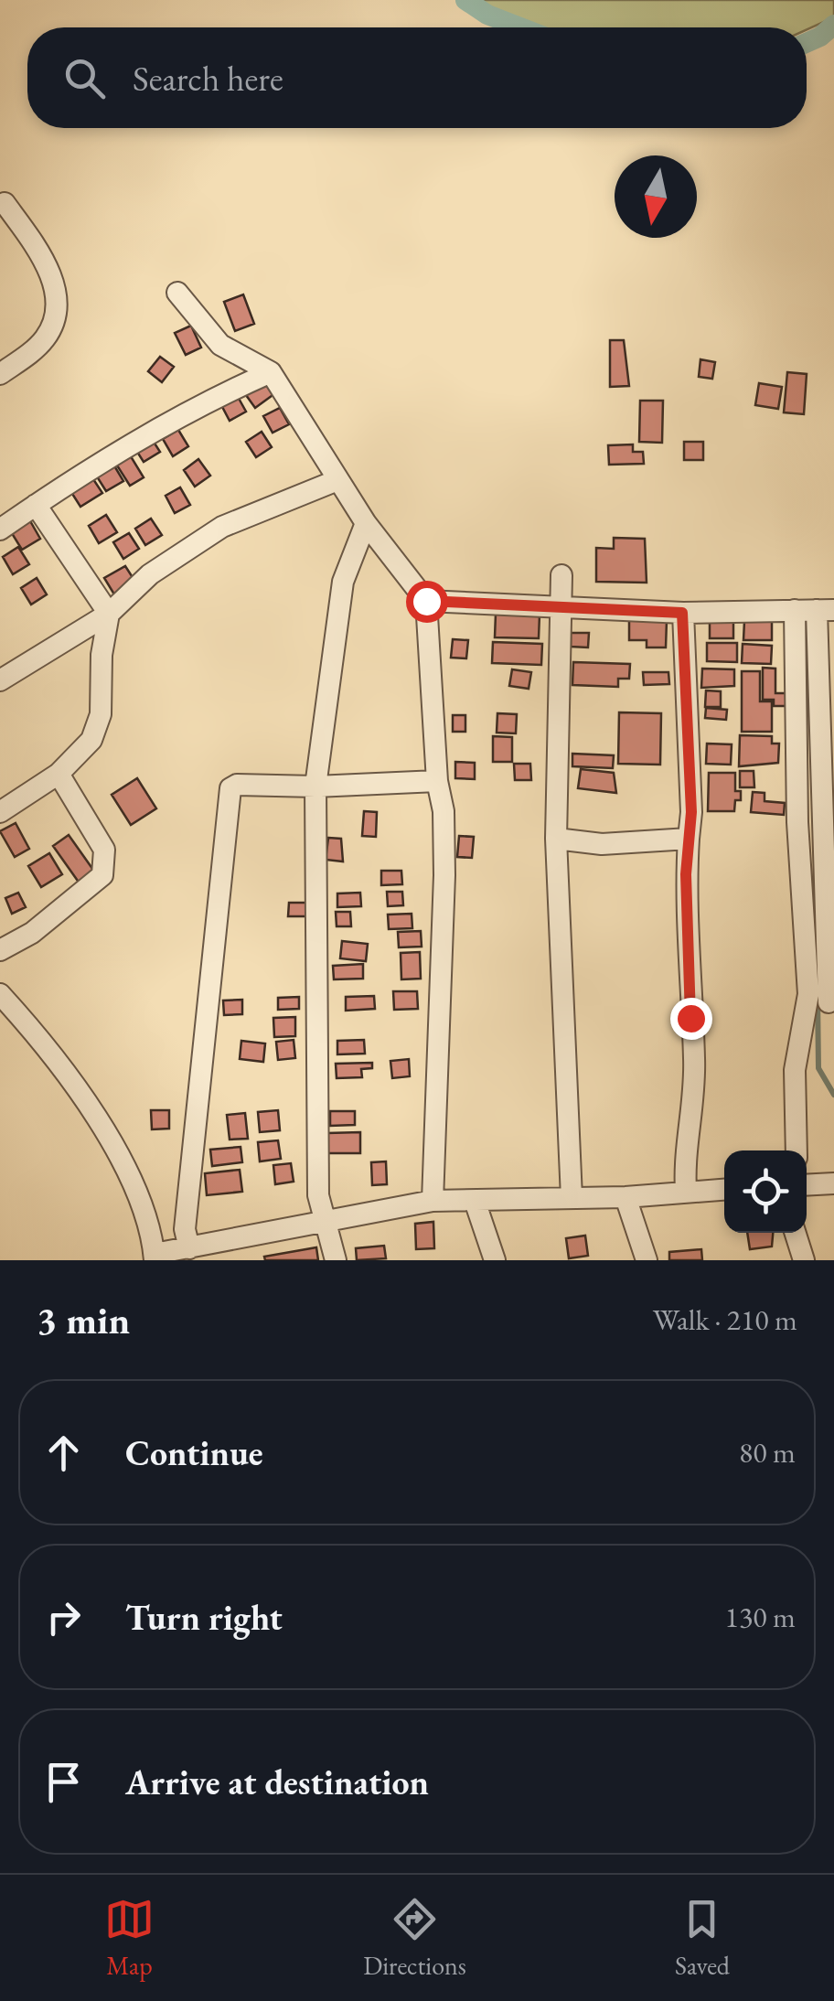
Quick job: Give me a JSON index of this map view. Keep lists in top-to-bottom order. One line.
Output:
{"north":"bottom","page":{"search":"Search here","heading":["3 min","Walk · 210 m"],"list":[["Continue","80 m"],["Turn right","130 m"],"Arrive at destination"],"nav":["Map","Directions","Saved"]}}
